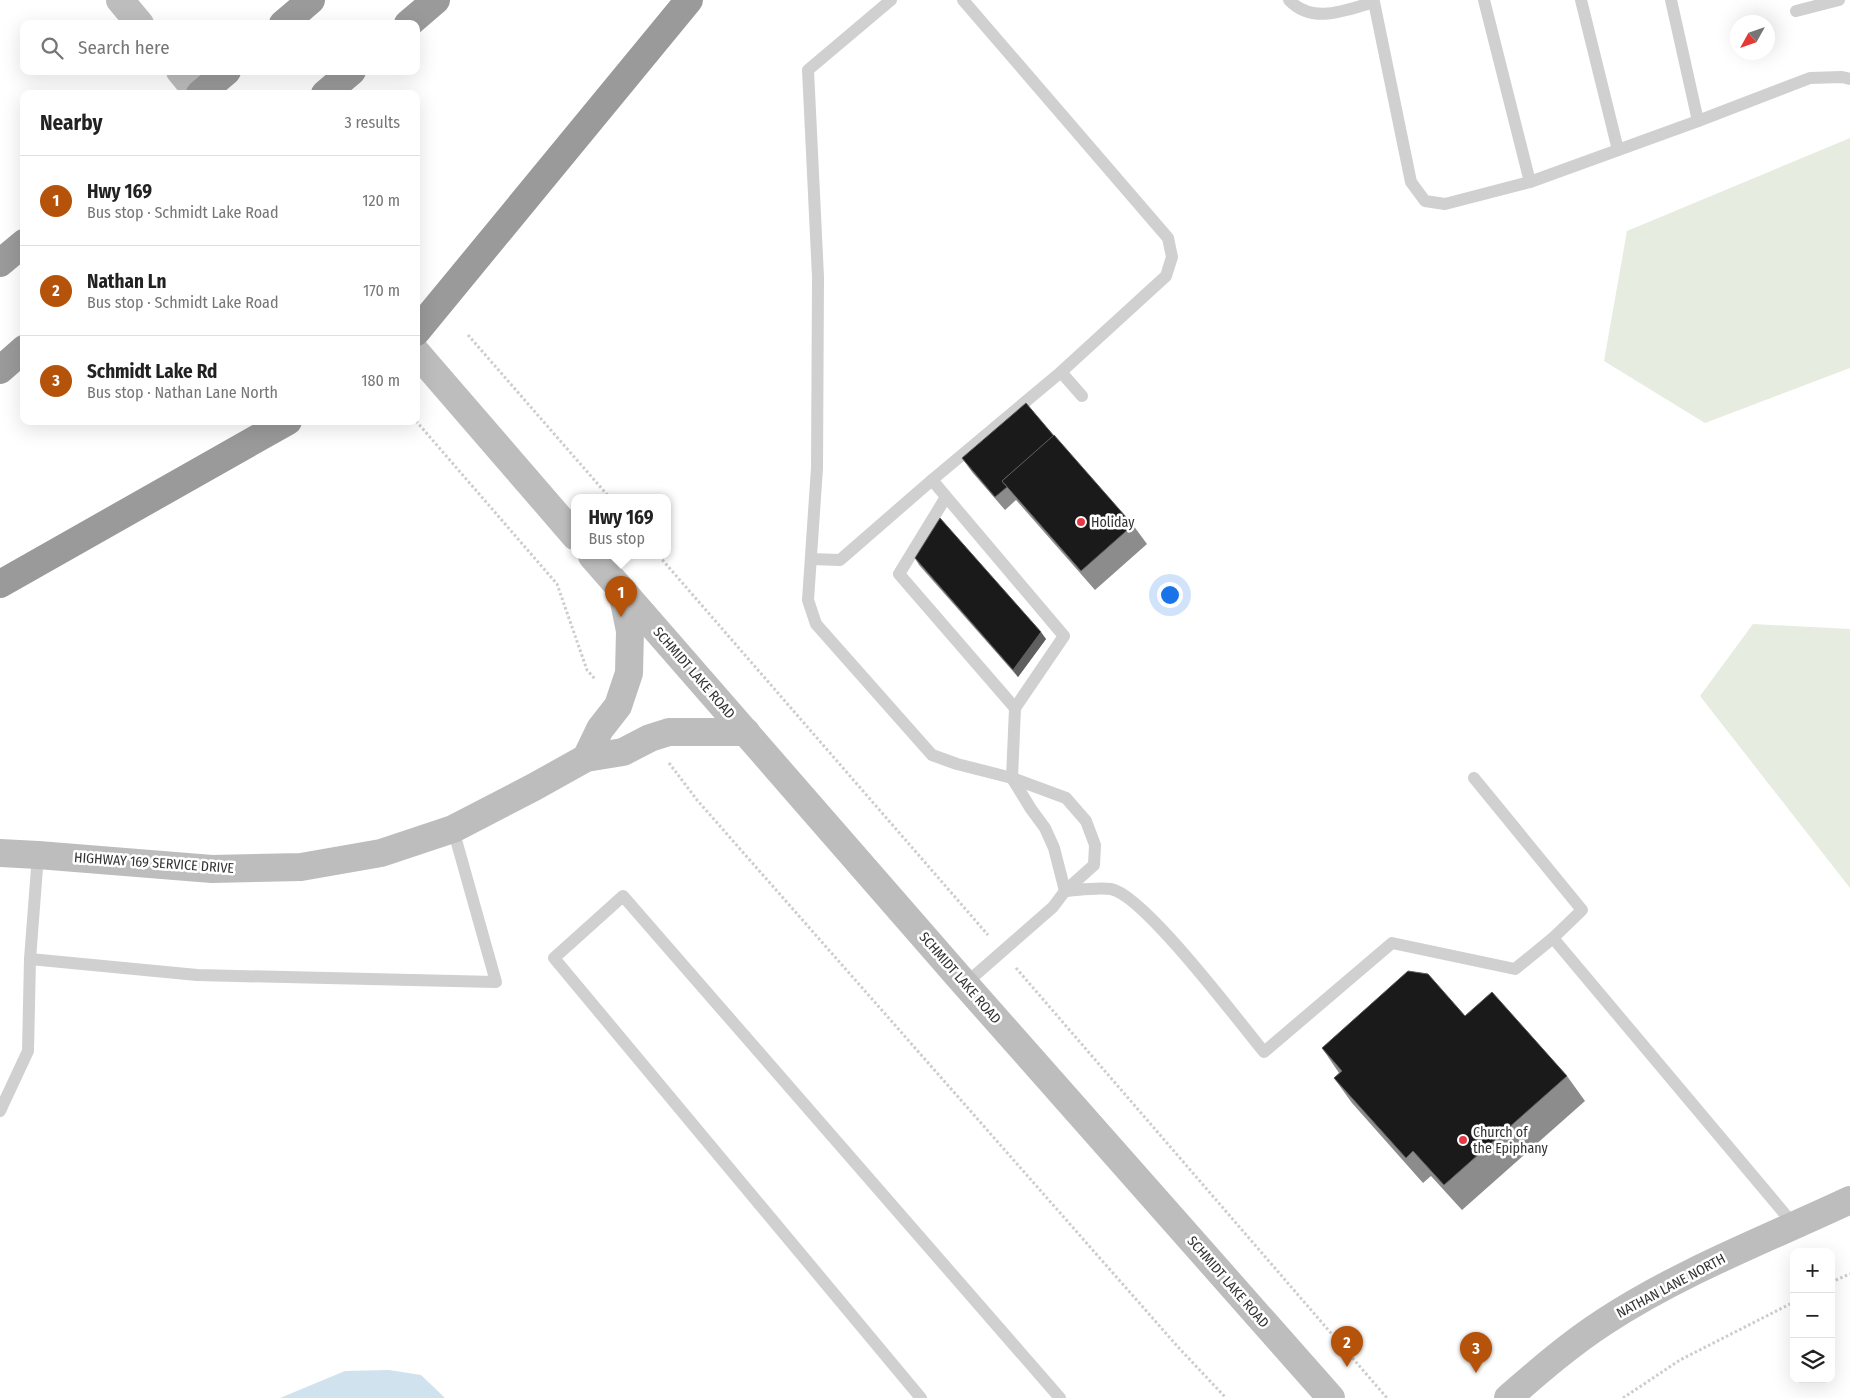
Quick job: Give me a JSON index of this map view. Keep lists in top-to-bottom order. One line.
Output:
{"streets":{"street":["SCHMIDT LAKE ROAD","HIGHWAY 169 SERVICE DRIVE","NATHAN LANE NORTH"]},"crossings":[["SCHMIDT LAKE ROAD","HIGHWAY 169 SERVICE DRIVE"]],"places":["Holiday","Church of the Epiphany"],"north":"bottom left","page":{"search":"Search here","heading":["Nearby","3 results"],"list":[{"mark":"1","name":"Hwy 169","note":"Bus stop · Schmidt Lake Road","value":"120 m"},{"mark":"2","name":"Nathan Ln","note":"Bus stop · Schmidt Lake Road","value":"170 m"},{"mark":"3","name":"Schmidt Lake Rd","note":"Bus stop · Nathan Lane North","value":"180 m"}],"popup":["Hwy 169","Bus stop"],"pins":["1","2","3"],"map_buttons":["+","−"]}}
